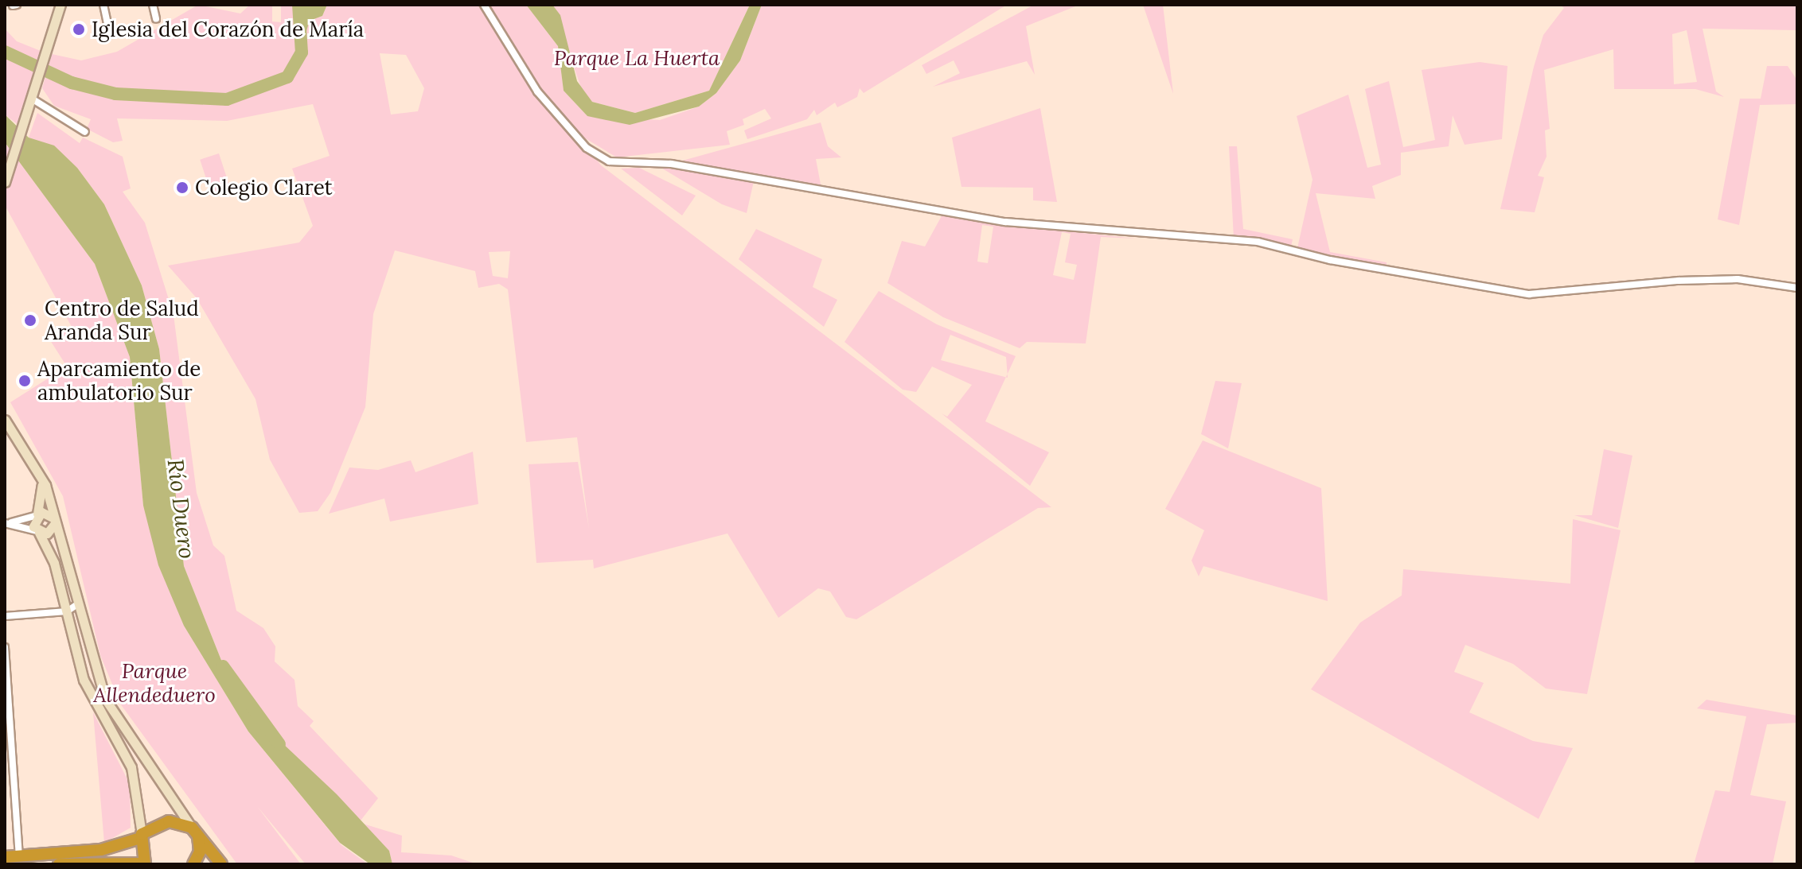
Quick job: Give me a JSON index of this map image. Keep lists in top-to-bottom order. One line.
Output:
{"water":["Río Duero"],"parks":["Parque La Huerta","Parque Allendeduero"],"places":["Iglesia del Corazón de María","Colegio Claret","Centro de Salud Aranda Sur","Aparcamiento de ambulatorio Sur"]}
